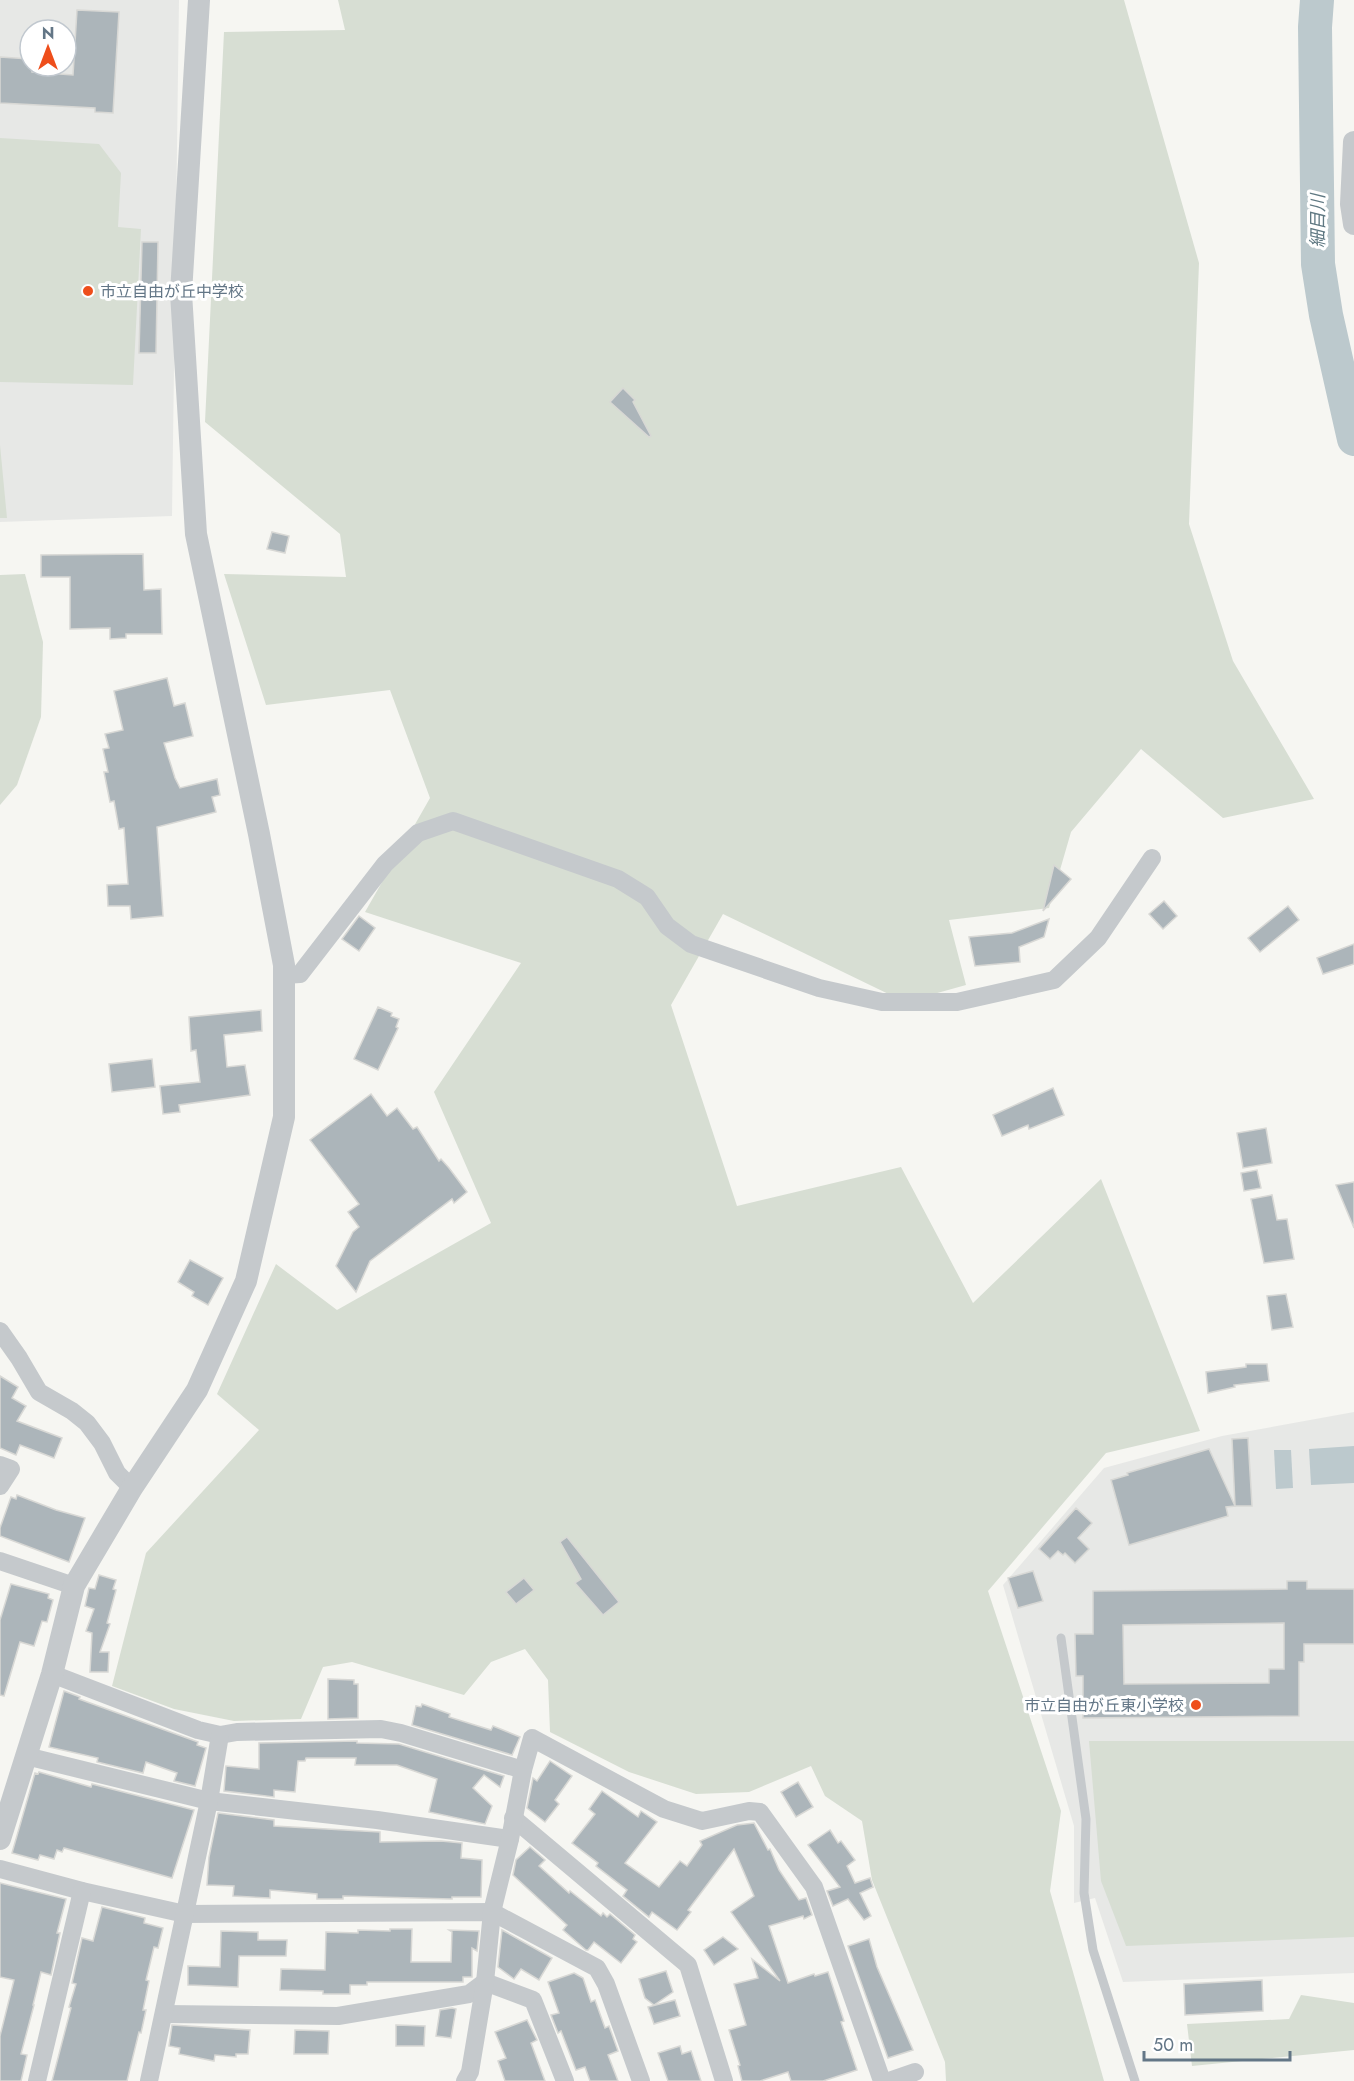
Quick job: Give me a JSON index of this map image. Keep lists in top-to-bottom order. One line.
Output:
{"water":["細目川"],"places":["市立自由が丘中学校","市立自由が丘東小学校"],"scale_bar":"50 m","north":"top"}
